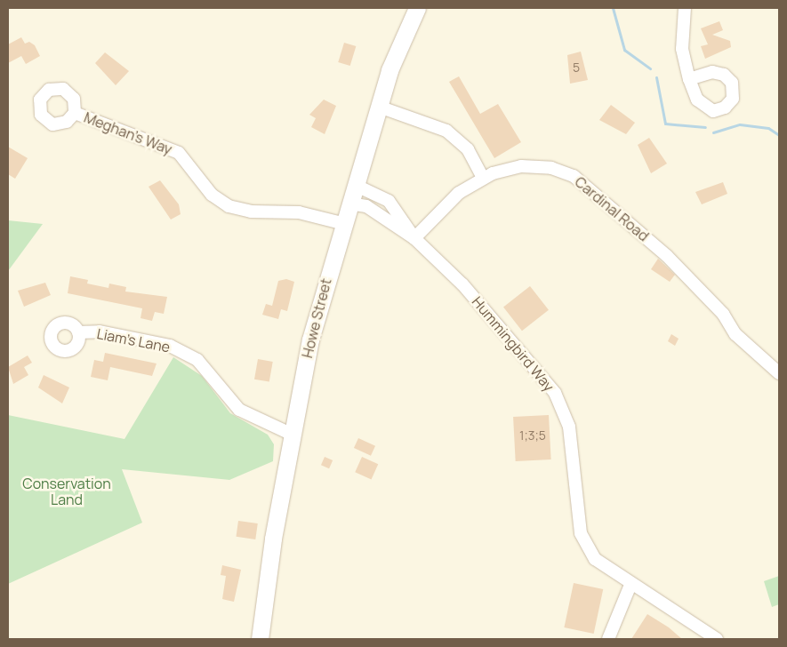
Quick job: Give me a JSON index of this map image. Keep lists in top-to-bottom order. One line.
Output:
{"streets":{"street":["Meghan's Way","Cardinal Road","Howe Street","Liam's Lane","Hummingbird Way"]},"crossings":[["Meghan's Way","Howe Street"],["Cardinal Road","Hummingbird Way"],["Howe Street","Liam's Lane"],["Howe Street","Hummingbird Way"]],"parks":["Conservation Land"],"house_numbers":["5","1;3;5"]}
